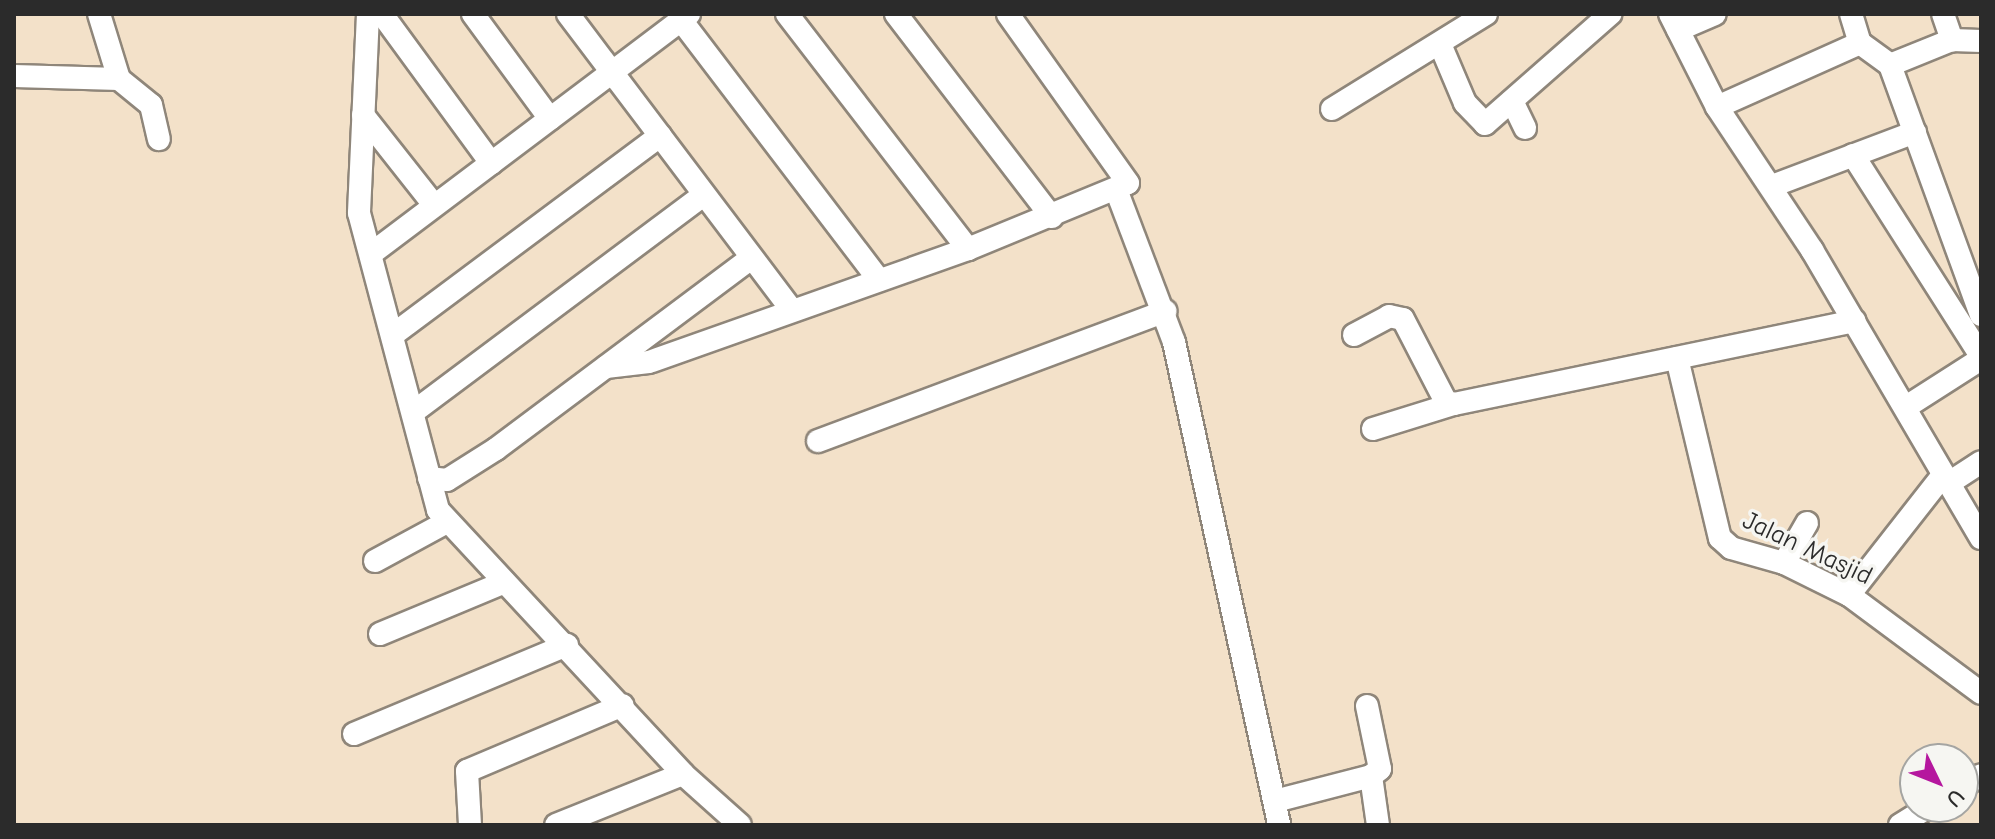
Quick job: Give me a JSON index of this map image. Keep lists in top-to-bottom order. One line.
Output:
{"streets":{"street":["Jalan Masjid"]},"north":"bottom right"}
